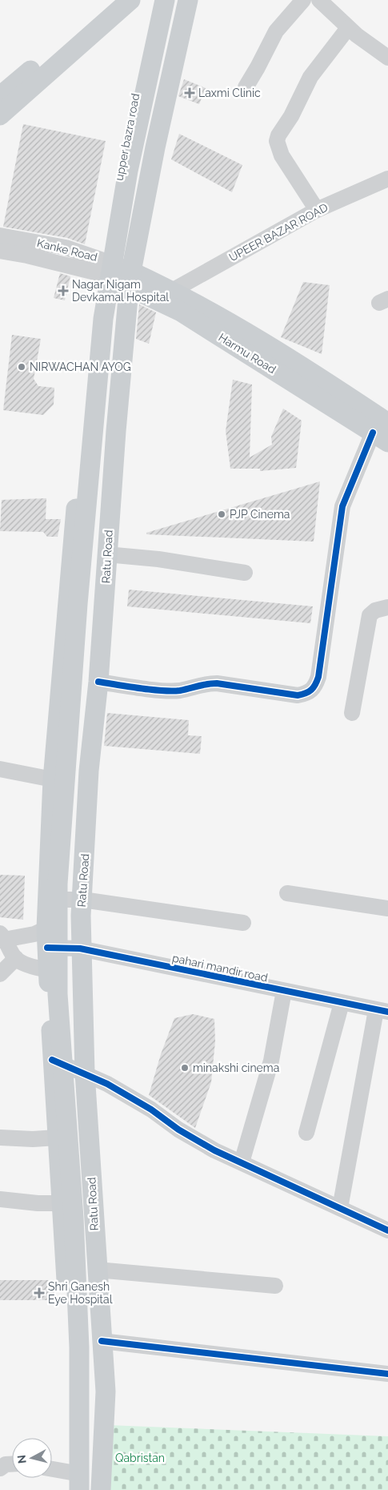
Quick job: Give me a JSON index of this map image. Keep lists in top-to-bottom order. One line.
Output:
{"streets":{"main road":["upper bazra road","Harmu Road","Ratu Road"],"street":["UPEER BAZAR ROAD","Kanke Road","pahari mandir road"]},"crossings":[["upper bazra road","Kanke Road"],["upper bazra road","Harmu Road"],["UPEER BAZAR ROAD","Harmu Road"],["Kanke Road","Harmu Road"],["Harmu Road","Ratu Road"],["Ratu Road","pahari mandir road"]],"parks":["Qabristan"],"places":{"health":["Laxmi Clinic","Nagar Nigam Devkamal Hospital","Shri Ganesh Eye Hospital"],"other":["NIRWACHAN AYOG","PJP Cinema","minakshi cinema"]},"north":"left"}
